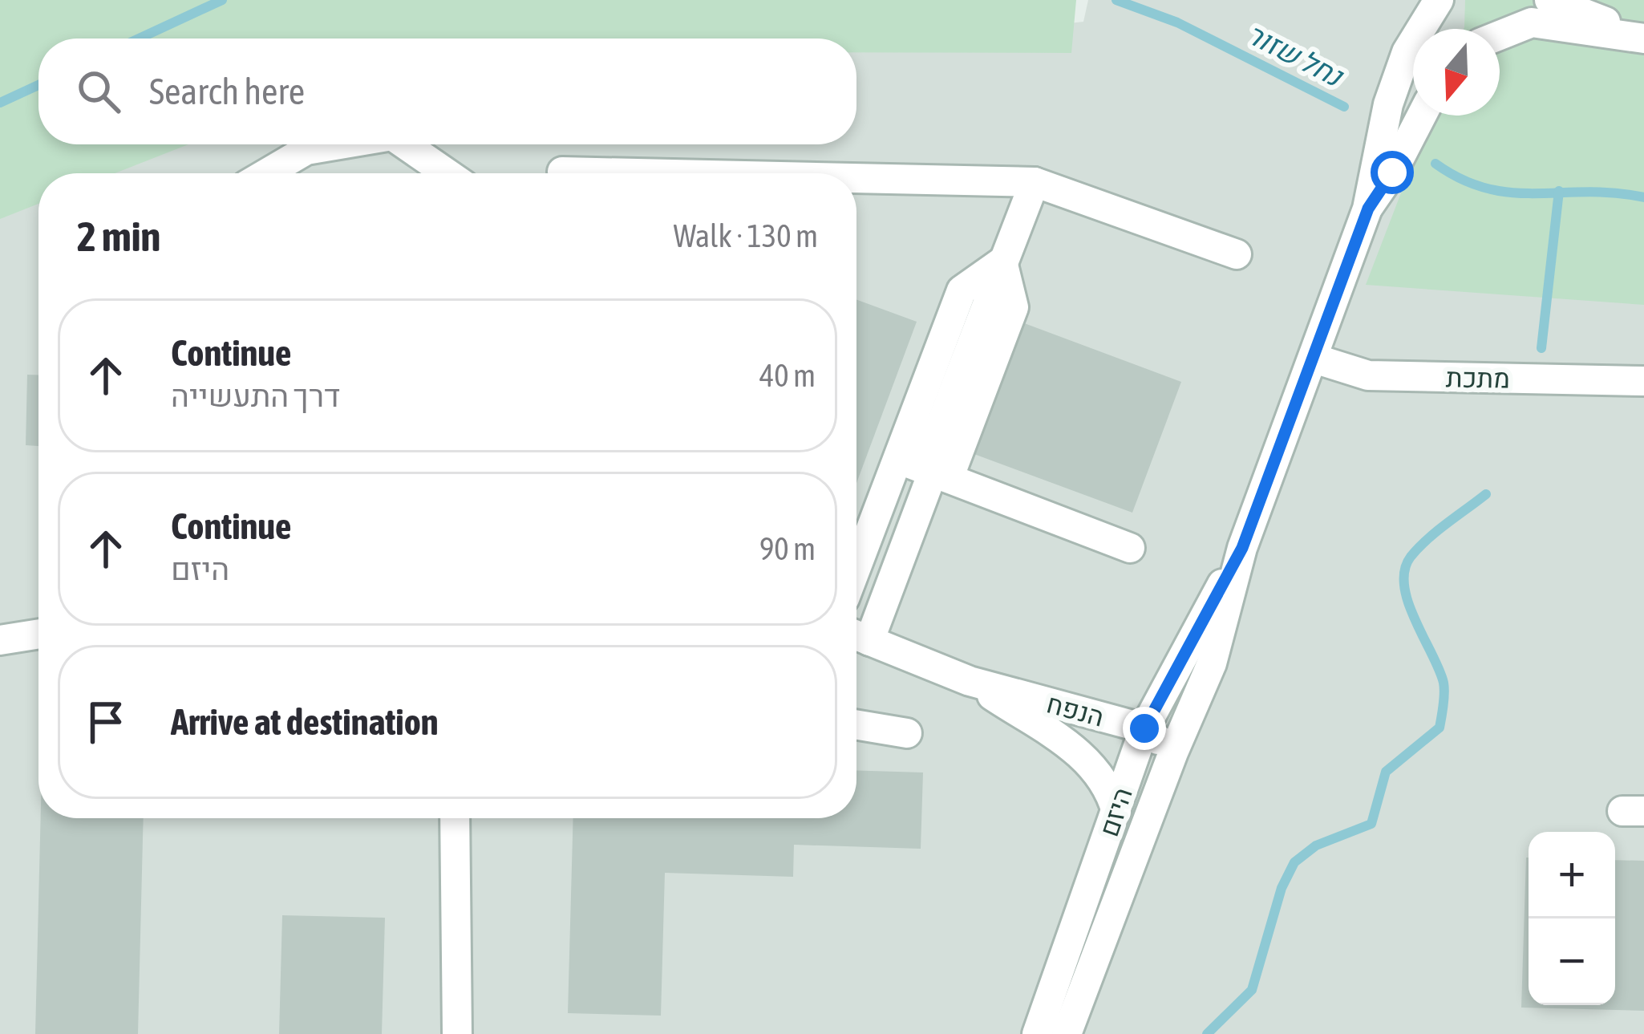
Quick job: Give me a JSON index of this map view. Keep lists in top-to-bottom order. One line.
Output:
{"streets":{"street":["מתכת","הנפח","היזם"]},"crossings":[["מתכת","היזם"],["הנפח","היזם"]],"water":["נחל שזור"],"north":"bottom","page":{"search":"Search here","heading":["2 min","Walk · 130 m"],"list":[["Continue","דרך התעשייה","40 m"],["Continue","היזם","90 m"],"Arrive at destination"],"map_buttons":["+","−"]}}
